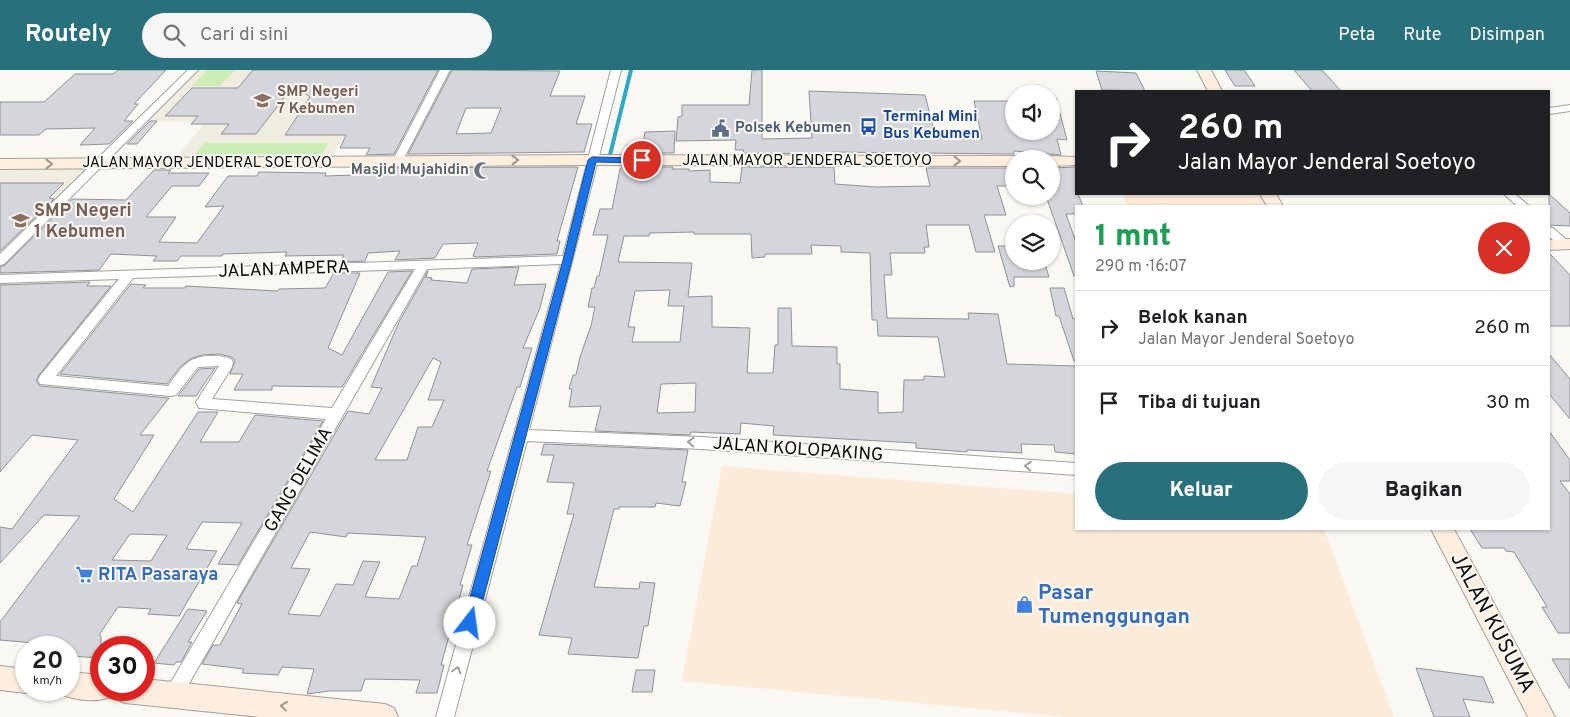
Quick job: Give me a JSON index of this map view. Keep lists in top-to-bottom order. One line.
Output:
{"streets":{"main road":["JALAN MAYOR JENDERAL SOETOYO","JALAN KUSUMA"],"street":["JALAN AMPERA","JALAN KOLOPAKING","GANG DELIMA"]},"crossings":[["JALAN AMPERA","GANG DELIMA"]],"one_way":["JALAN MAYOR JENDERAL SOETOYO","JALAN KOLOPAKING"],"places":{"school or university":["SMP Negeri 7 Kebumen","SMP Negeri 1 Kebumen"],"bus stop":["Terminal Mini Bus Kebumen"],"public building":["Polsek Kebumen"],"mosque":["Masjid Mujahidin"],"supermarket":["RITA Pasaraya"],"shop":["Pasar Tumenggungan"]},"page":{"header":"Routely","search":"Cari di sini","nav":["Peta","Rute","Disimpan"],"turn":["260 m","Jalan Mayor Jenderal Soetoyo"],"heading":["1 mnt","290 m · 16:07"],"list":[{"name":"Belok kanan","note":"Jalan Mayor Jenderal Soetoyo","value":"260 m"},{"name":"Tiba di tujuan","value":"30 m"}],"buttons":["Keluar","Bagikan"],"speed":"20 km/h","limit":"30"}}
